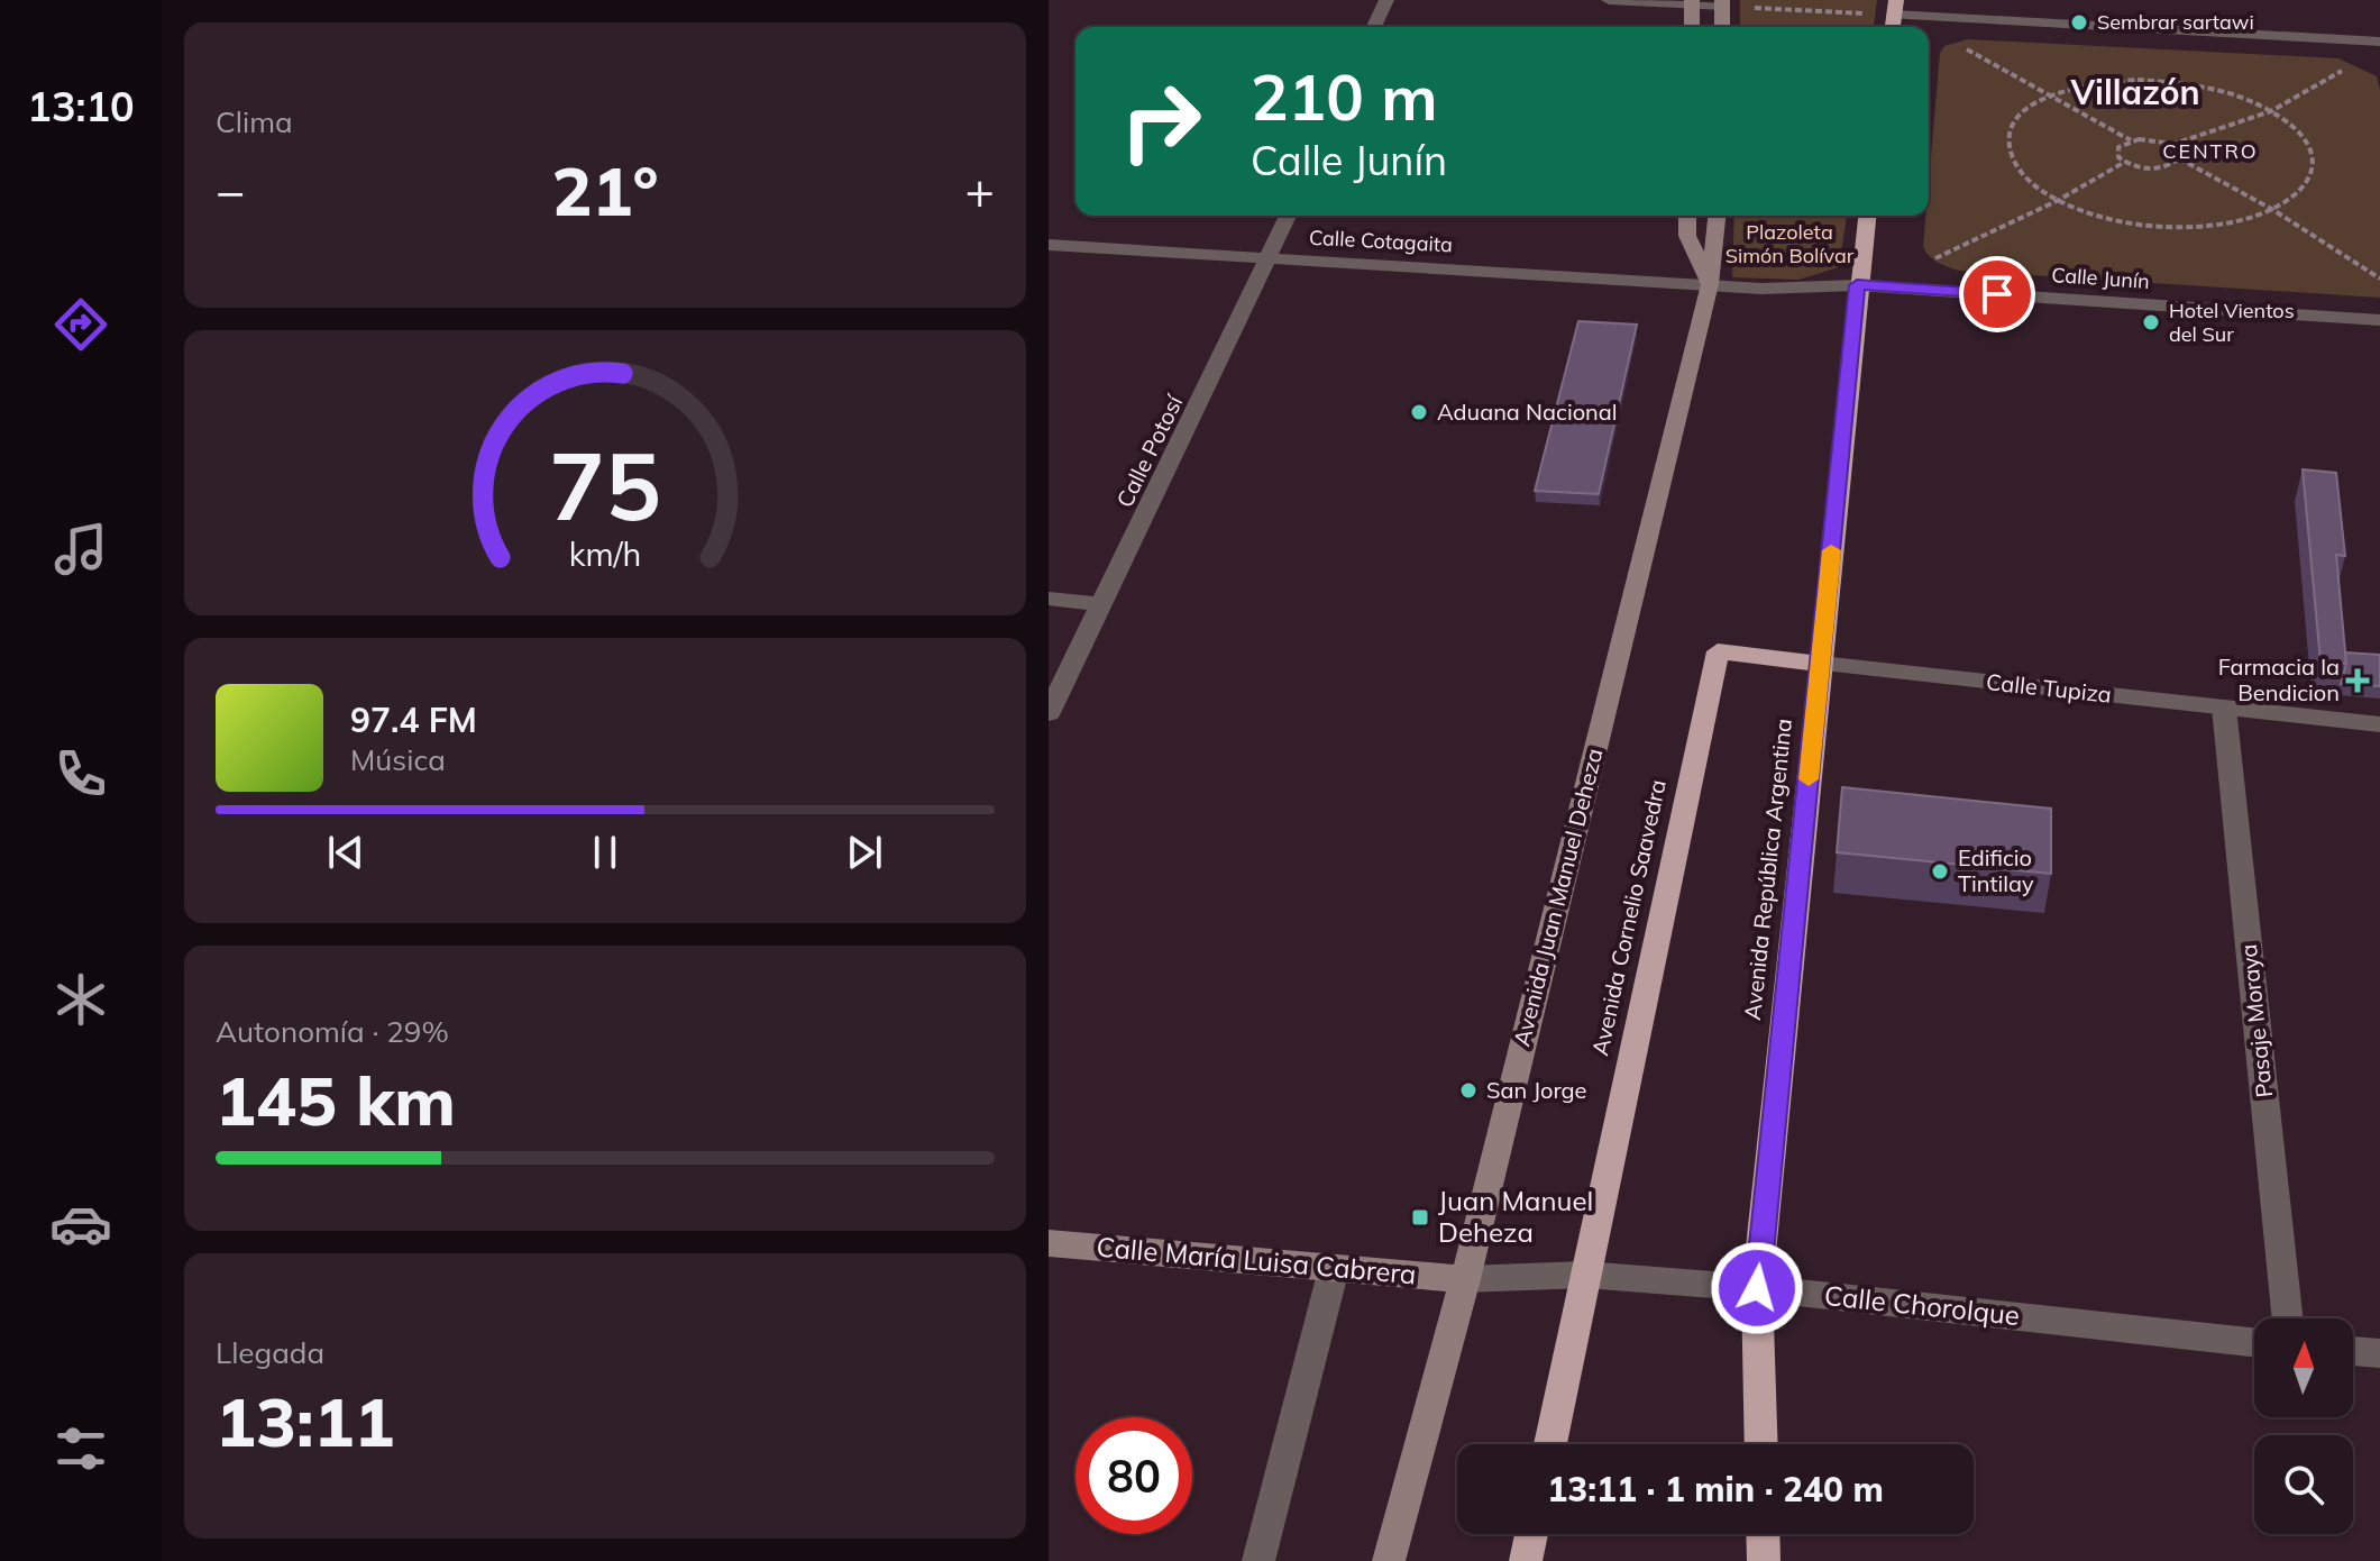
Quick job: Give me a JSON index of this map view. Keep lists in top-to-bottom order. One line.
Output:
{"streets":{"highway":["Calle Tupiza","Avenida República Argentina","Avenida Cornelio Saavedra"],"main road":["Avenida Juan Manuel Deheza","Calle María Luisa Cabrera"],"street":["Calle Cotagaita","Calle Junín","Calle Potosí","Pasaje Moraya","Calle Chorolque"]},"crossings":[["Calle Cotagaita","Calle Junín"],["Calle Cotagaita","Calle Potosí"],["Calle Cotagaita","Avenida Juan Manuel Deheza"],["Calle Junín","Avenida República Argentina"],["Calle Junín","Avenida Juan Manuel Deheza"],["Calle Tupiza","Avenida República Argentina"],["Calle Tupiza","Avenida Cornelio Saavedra"],["Calle Tupiza","Pasaje Moraya"],["Avenida República Argentina","Calle Chorolque"],["Avenida Juan Manuel Deheza","Calle María Luisa Cabrera"],["Avenida Juan Manuel Deheza","Calle Chorolque"],["Avenida Cornelio Saavedra","Calle Chorolque"],["Calle María Luisa Cabrera","Calle Chorolque"]],"districts":["Villazón","CENTRO"],"parks":["Plazoleta Simón Bolívar"],"places":{"other":["Sembrar sartawi","Hotel Vientos del Sur","Aduana Nacional","Edificio Tintilay","San Jorge"],"health":["Farmacia la Bendicion"],"transit":["Juan Manuel Deheza"]},"north":"top","page":{"tabs":"13:10","tile":["Clima",["Autonomía · 29%","145 km"],["Llegada","13:11"]],"turn":["210 m","Calle Junín"],"heat":["−","21°","+"],"song":["97.4 FM","Música"],"limit":"80","trip":"13:11 · 1 min · 240 m","gauge":["75","km/h"]}}
